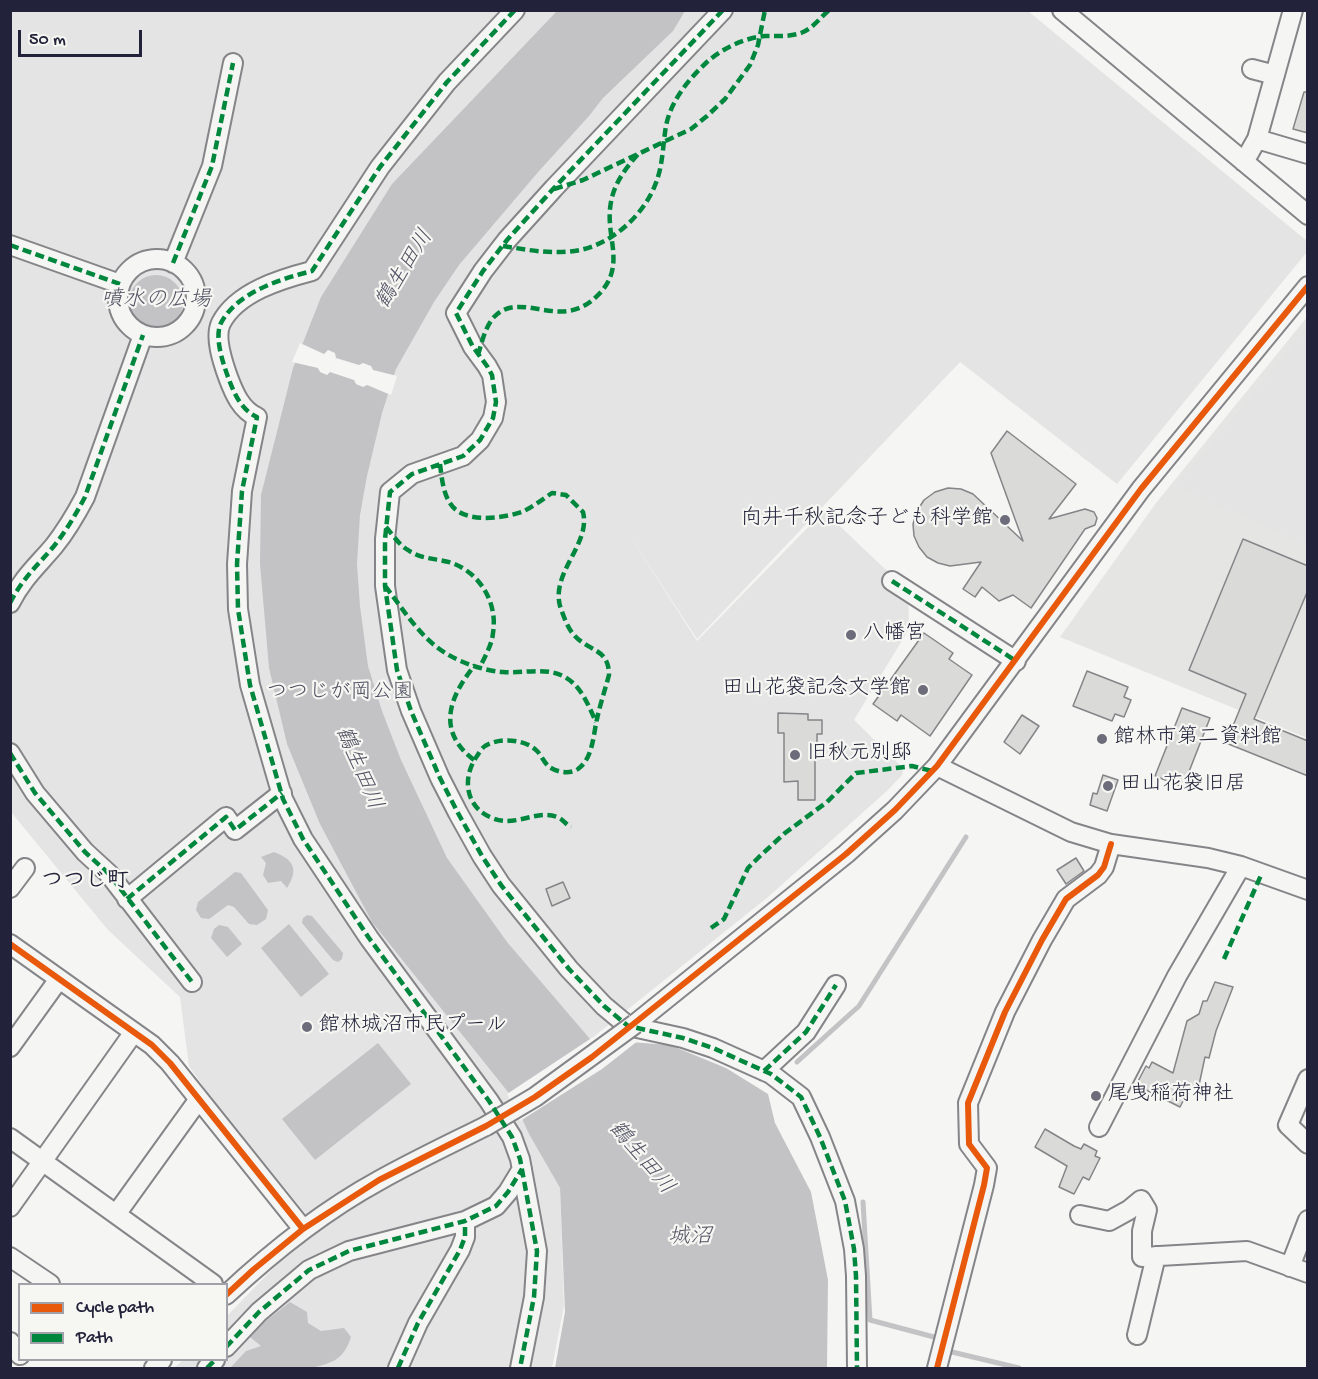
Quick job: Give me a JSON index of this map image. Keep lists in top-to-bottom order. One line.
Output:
{"districts":["つつじ町"],"water":["鶴生田川","噴水の広場","城沼"],"parks":["つつじが岡公園"],"places":["向井千秋記念子ども科学館","八幡宮","田山花袋記念文学館","館林市第二資料館","旧秋元別邸","田山花袋旧居","館林城沼市民プール","尾曳稲荷神社"],"legend":["Cycle path","Path"],"scale_bar":"50 m"}
